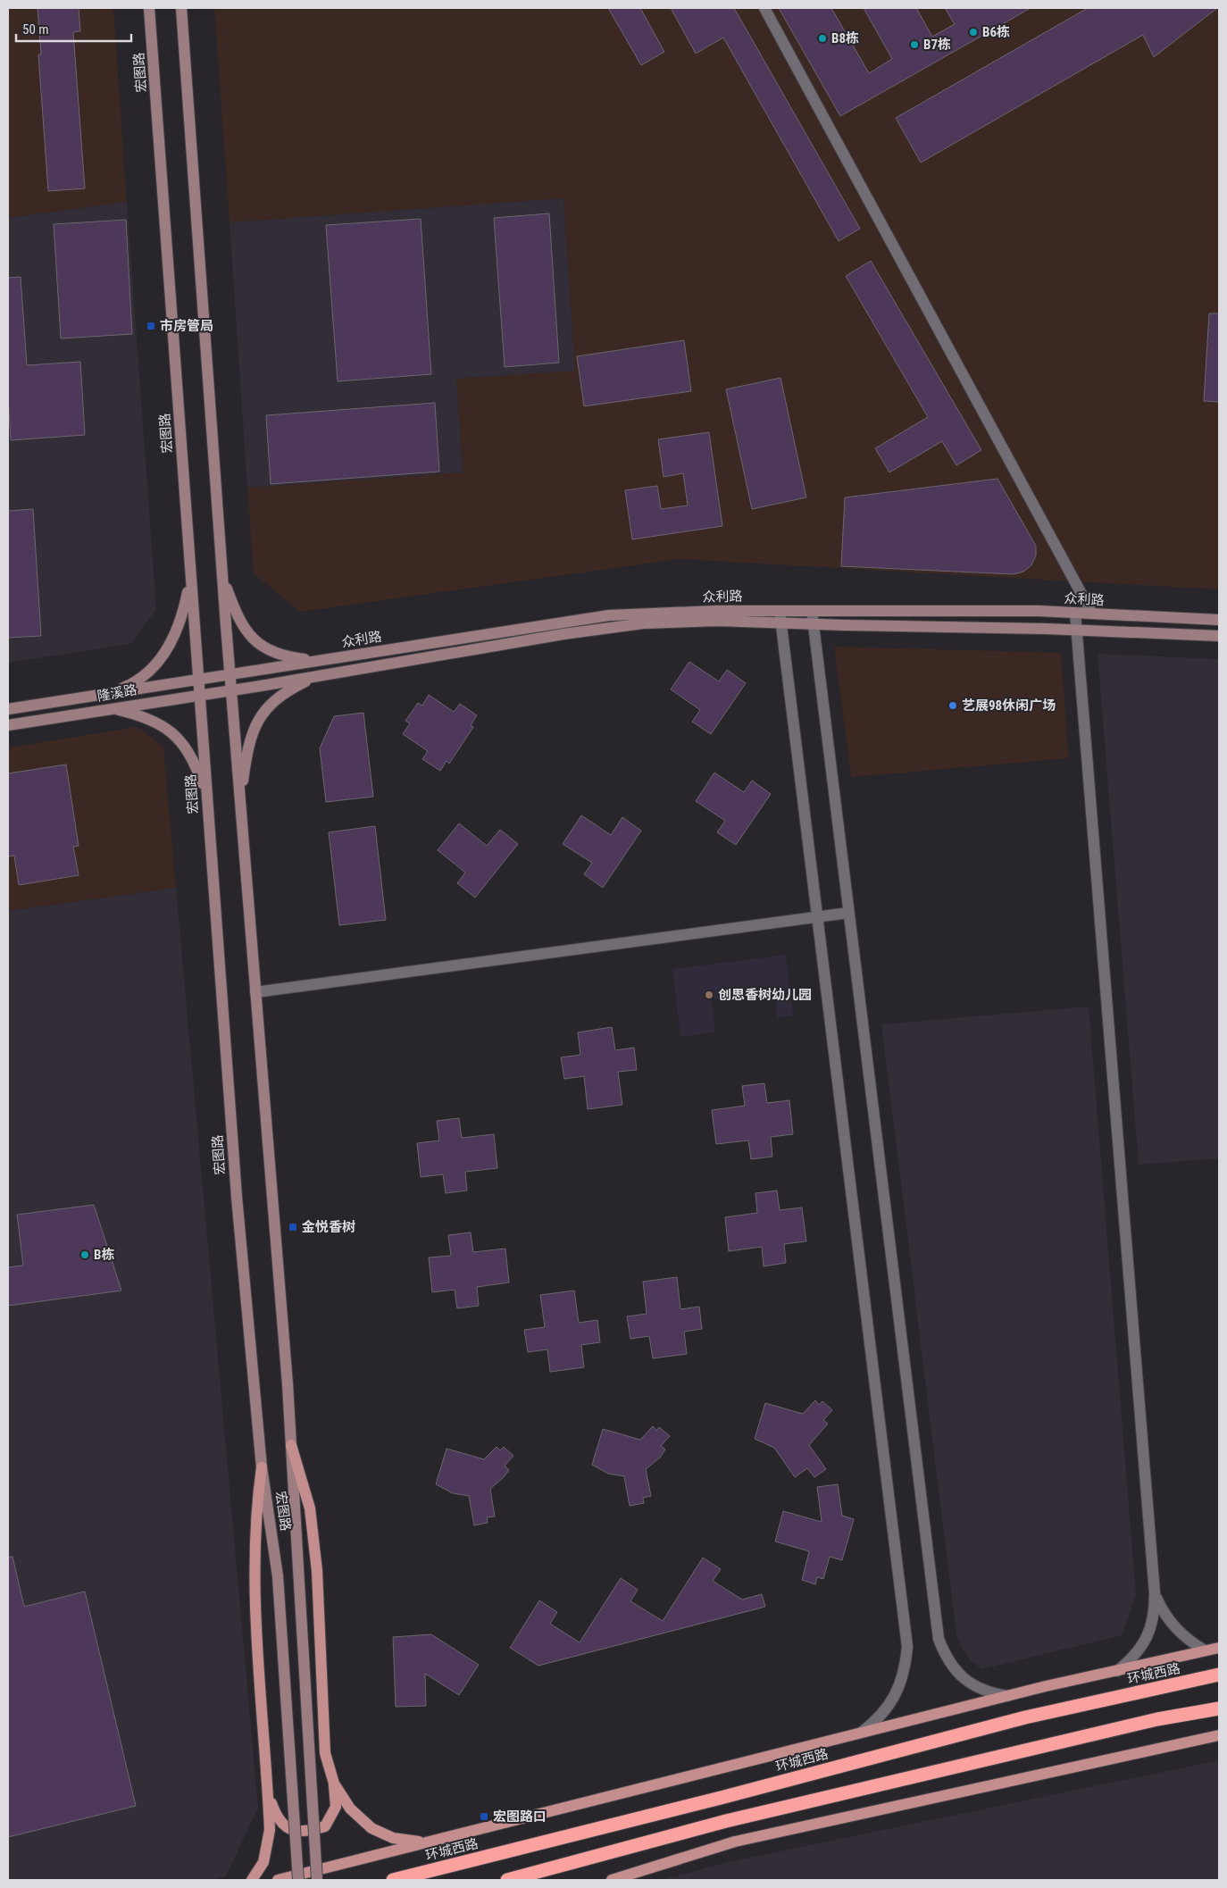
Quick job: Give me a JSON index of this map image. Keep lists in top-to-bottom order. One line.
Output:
{"streets":{"highway":["环城西路"],"main road":["宏图路","众利路","隆溪路"]},"crossings":[["宏图路","众利路"],["宏图路","隆溪路"],["众利路","隆溪路"]],"places":{"other":["B6栋","B8栋","B7栋","艺展98休闲广场","创思香树幼儿园","B栋"],"transit":["市房管局","金悦香树","宏图路口"]},"scale_bar":"50 m"}
